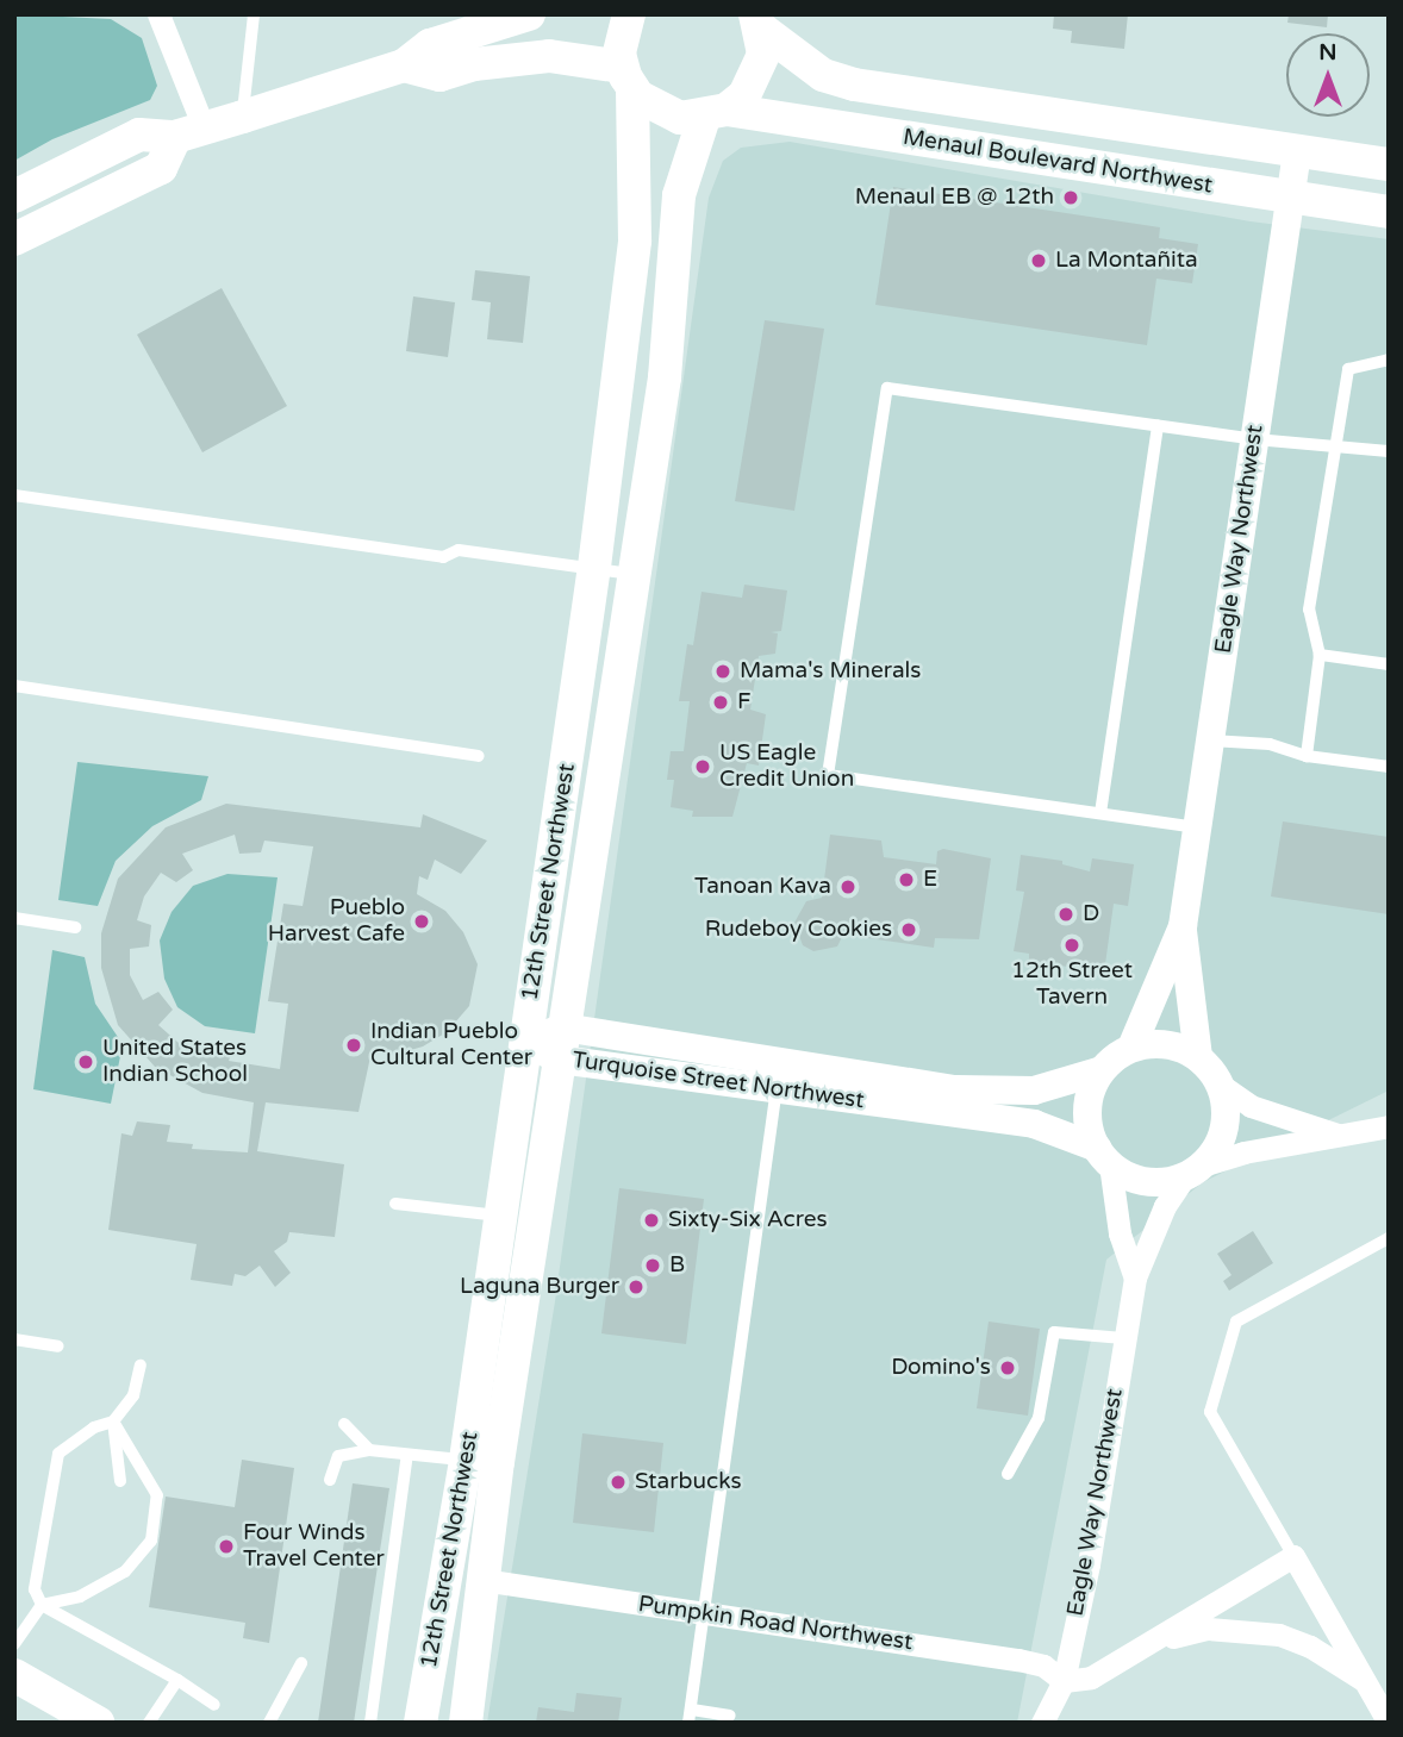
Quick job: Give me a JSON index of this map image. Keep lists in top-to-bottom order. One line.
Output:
{"streets":{"main road":["Menaul Boulevard Northwest","12th Street Northwest"],"street":["Eagle Way Northwest","Turquoise Street Northwest","Pumpkin Road Northwest"]},"crossings":[["Menaul Boulevard Northwest","Eagle Way Northwest"],["Menaul Boulevard Northwest","12th Street Northwest"],["Eagle Way Northwest","Turquoise Street Northwest"],["Eagle Way Northwest","Pumpkin Road Northwest"],["12th Street Northwest","Turquoise Street Northwest"],["12th Street Northwest","Pumpkin Road Northwest"]],"places":["Menaul EB @ 12th","La Montañita","Mama's Minerals","F","US Eagle Credit Union","E","Tanoan Kava","D","Pueblo Harvest Cafe","Rudeboy Cookies","12th Street Tavern","Indian Pueblo Cultural Center","United States Indian School","Sixty-Six Acres","B","Laguna Burger","Domino's","Starbucks","Four Winds Travel Center"],"north":"top"}
